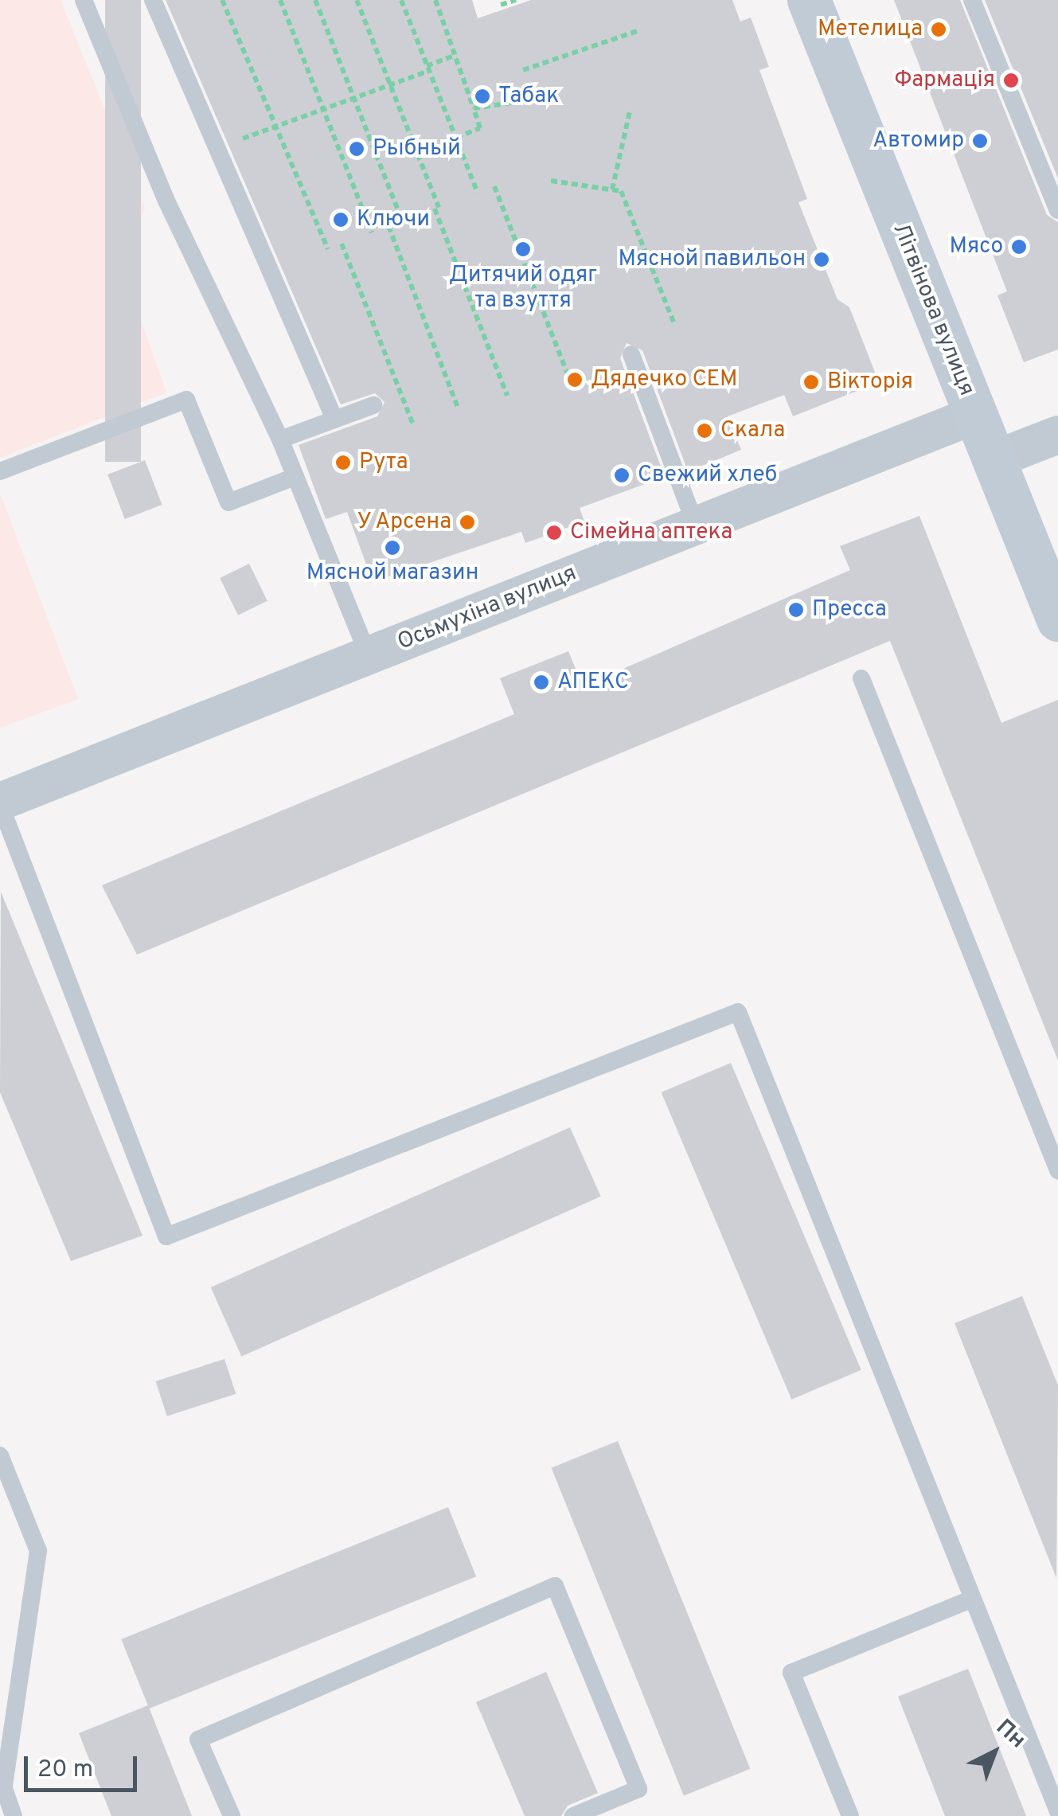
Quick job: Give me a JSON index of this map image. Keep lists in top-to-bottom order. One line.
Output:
{"streets":{"street":["Літвінова вулиця","Осьмухіна вулиця"]},"crossings":[["Літвінова вулиця","Осьмухіна вулиця"]],"places":["Метелица","Фармація","Табак","Автомир","Рыбный","Ключи","Мясо","Дитячий одяг та взуття","Мясной павильон","Дядечко СЕМ","Вікторія","Скала","Рута","Свежий хлеб","У Арсена","Сімейна аптека","Мясной магазин","Пресса","АПЕКС"],"scale_bar":"20 m","north":"top right"}
